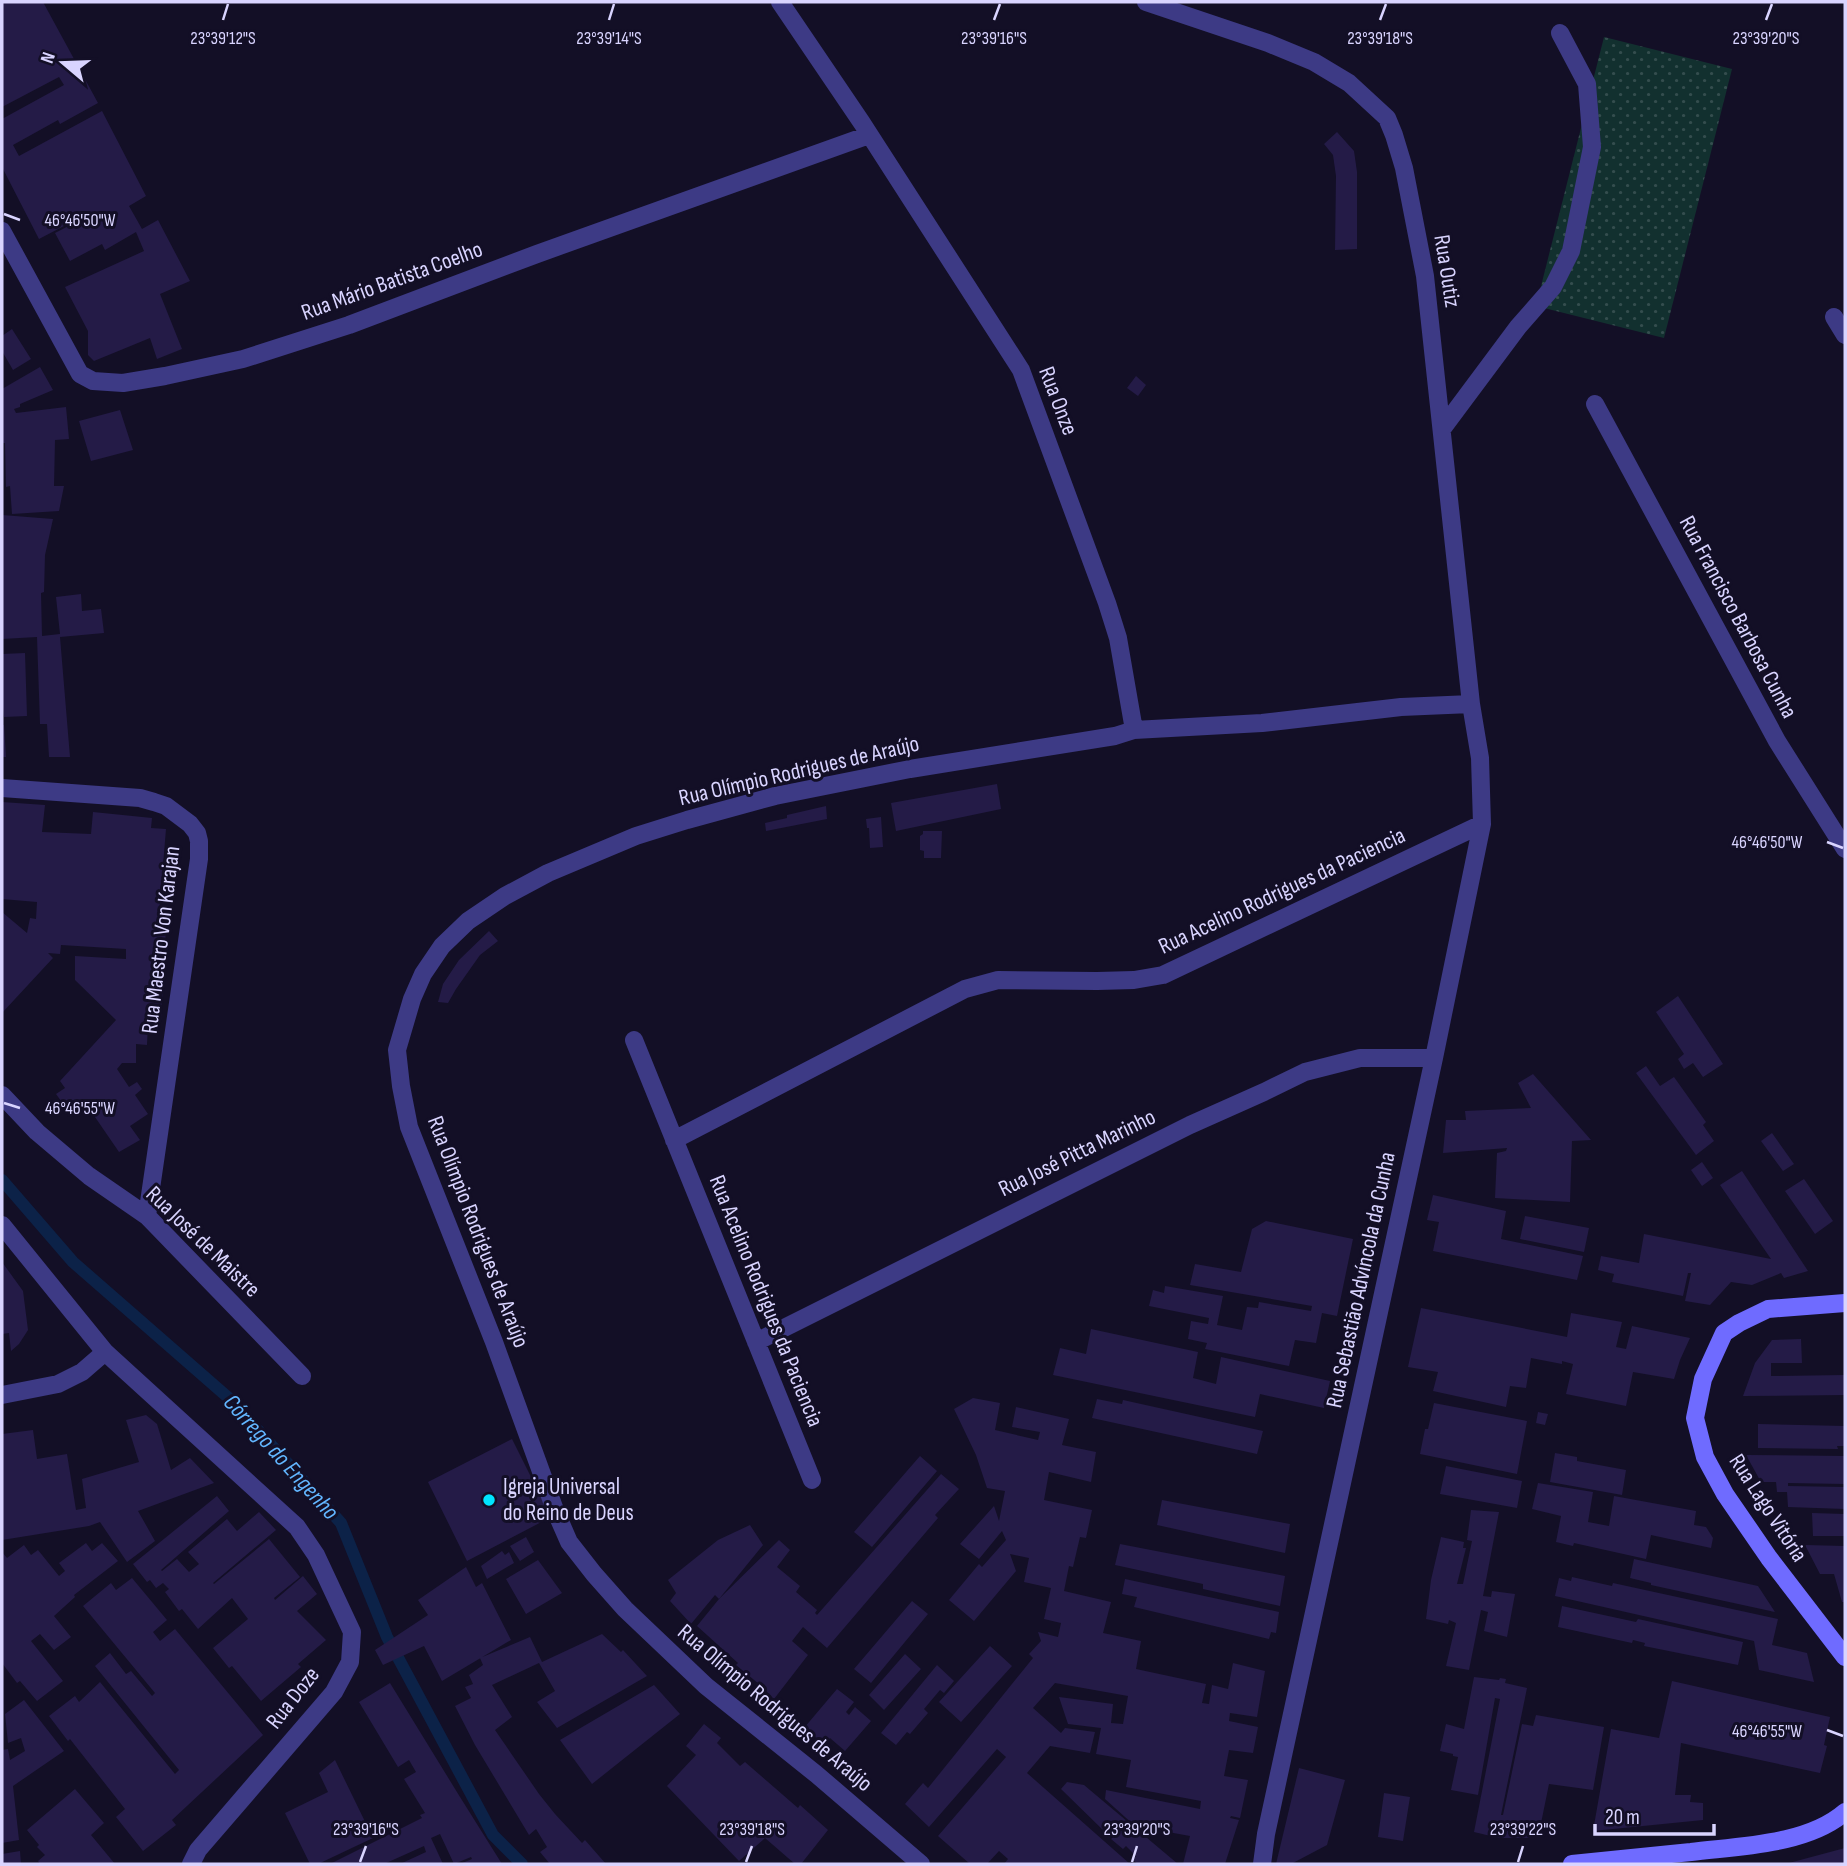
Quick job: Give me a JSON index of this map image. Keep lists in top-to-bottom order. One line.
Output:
{"streets":{"street":["Rua Outiz","Rua Mário Batista Coelho","Rua Onze","Rua Francisco Barbosa Cunha","Rua Olímpio Rodrigues de Araújo","Rua Acelino Rodrigues da Paciencia","Rua Maestro Von Karajan","Rua José Pitta Marinho","Rua José de Maistre","Rua Sebastião Advíncola da Cunha","Rua Lago Vitória","Rua Doze"]},"crossings":[["Rua Outiz","Rua Olímpio Rodrigues de Araújo"],["Rua Outiz","Rua Sebastião Advíncola da Cunha"],["Rua Mário Batista Coelho","Rua Onze"],["Rua Onze","Rua Olímpio Rodrigues de Araújo"],["Rua Olímpio Rodrigues de Araújo","Rua Sebastião Advíncola da Cunha"],["Rua Acelino Rodrigues da Paciencia","Rua José Pitta Marinho"],["Rua Acelino Rodrigues da Paciencia","Rua Sebastião Advíncola da Cunha"],["Rua Maestro Von Karajan","Rua José de Maistre"],["Rua José Pitta Marinho","Rua Sebastião Advíncola da Cunha"]],"water":["Córrego do Engenho"],"places":["Igreja Universal do Reino de Deus"],"scale_bar":"20 m","north":"left","coordinates":["23°39'12\"S","23°39'14\"S","23°39'16\"S","23°39'18\"S","23°39'20\"S","46°46'50\"W","46°46'55\"W","23°39'22\"S"]}
